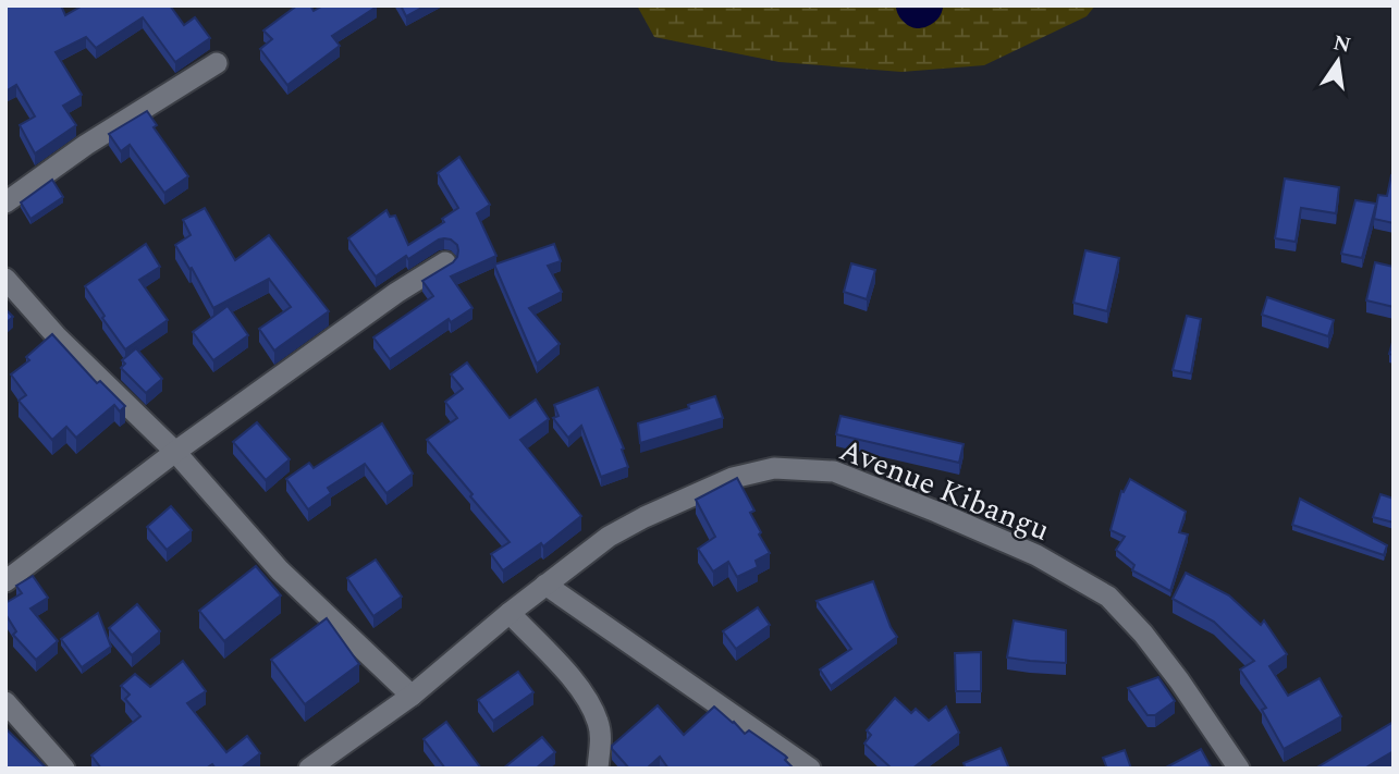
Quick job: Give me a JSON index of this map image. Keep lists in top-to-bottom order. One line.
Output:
{"streets":{"street":["Avenue Kibangu"]},"north":"top"}
